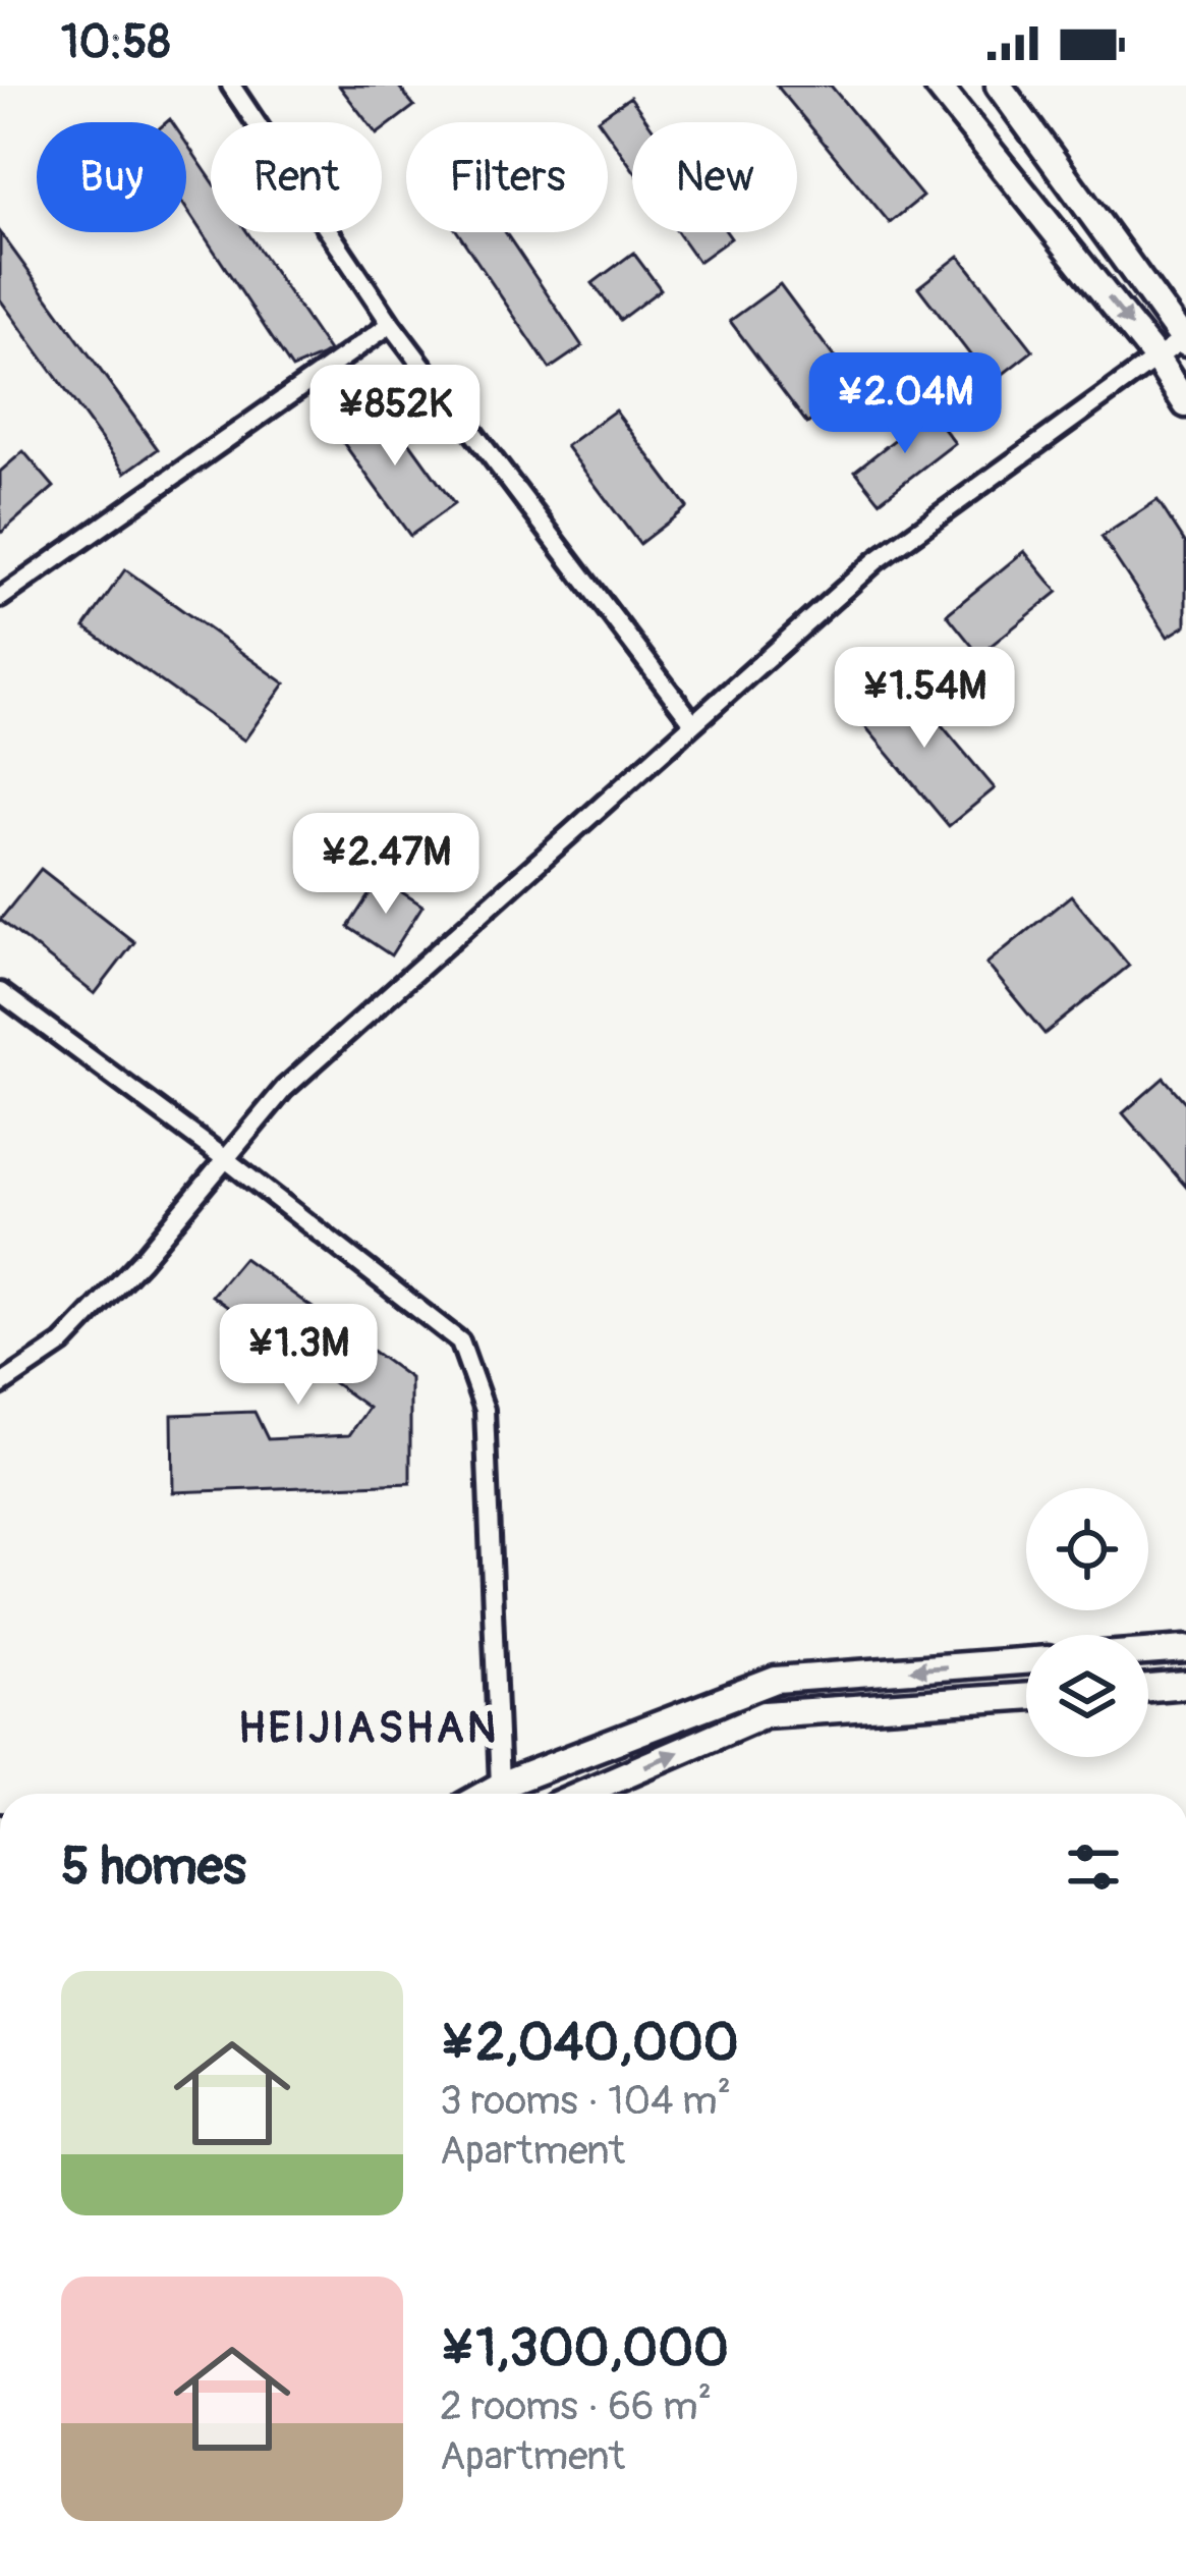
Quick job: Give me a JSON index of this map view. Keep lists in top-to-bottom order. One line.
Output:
{"districts":["HEIJIASHAN"],"page":{"status":"10:58","chip":["Buy","Rent","Filters","New"],"price":["¥2.04M","¥852K","¥1.54M","¥2.47M","¥1.3M"],"heading":"5 homes","list":[{"name":"¥2,040,000","note":"3 rooms · 104 m² · Apartment"},{"name":"¥1,300,000","note":"2 rooms · 66 m² · Apartment"}]}}
